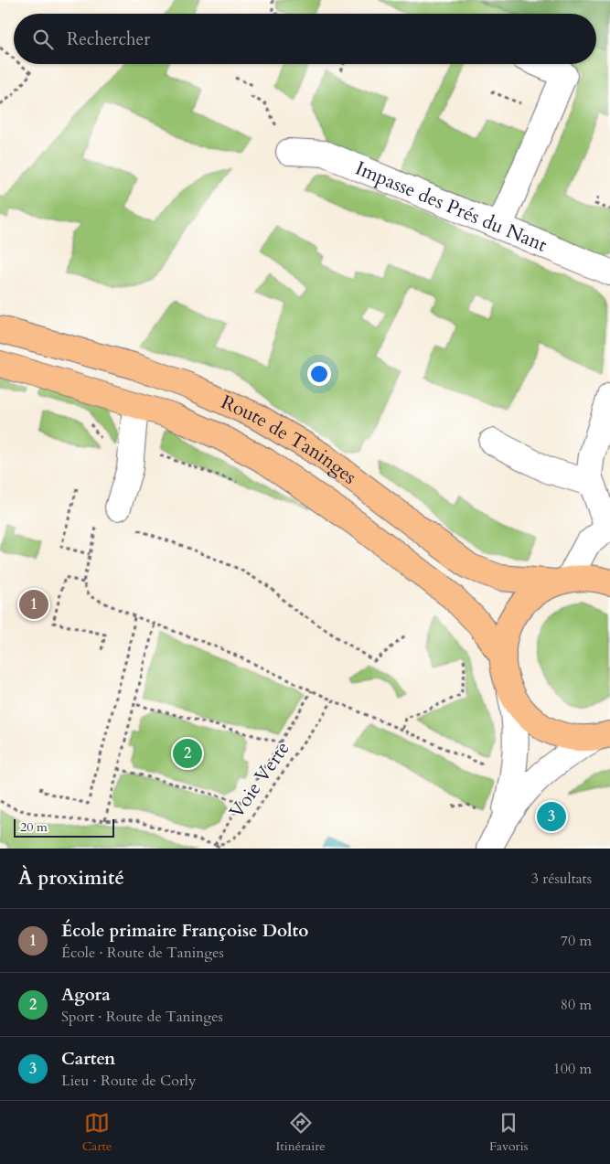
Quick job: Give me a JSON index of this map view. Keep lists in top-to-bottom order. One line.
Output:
{"streets":{"main road":["Route de Taninges"],"street":["Impasse des Prés du Nant"],"path":["Voie Verte"]},"scale_bar":"20 m","page":{"search":"Rechercher","pins":["1","2","3"],"scale":"20 m","heading":["À proximité","3 résultats"],"list":[{"mark":"1","name":"École primaire Françoise Dolto","note":"École · Route de Taninges","value":"70 m"},{"mark":"2","name":"Agora","note":"Sport · Route de Taninges","value":"80 m"},{"mark":"3","name":"Carten","note":"Lieu · Route de Corly","value":"100 m"}],"nav":["Carte","Itinéraire","Favoris"]}}
